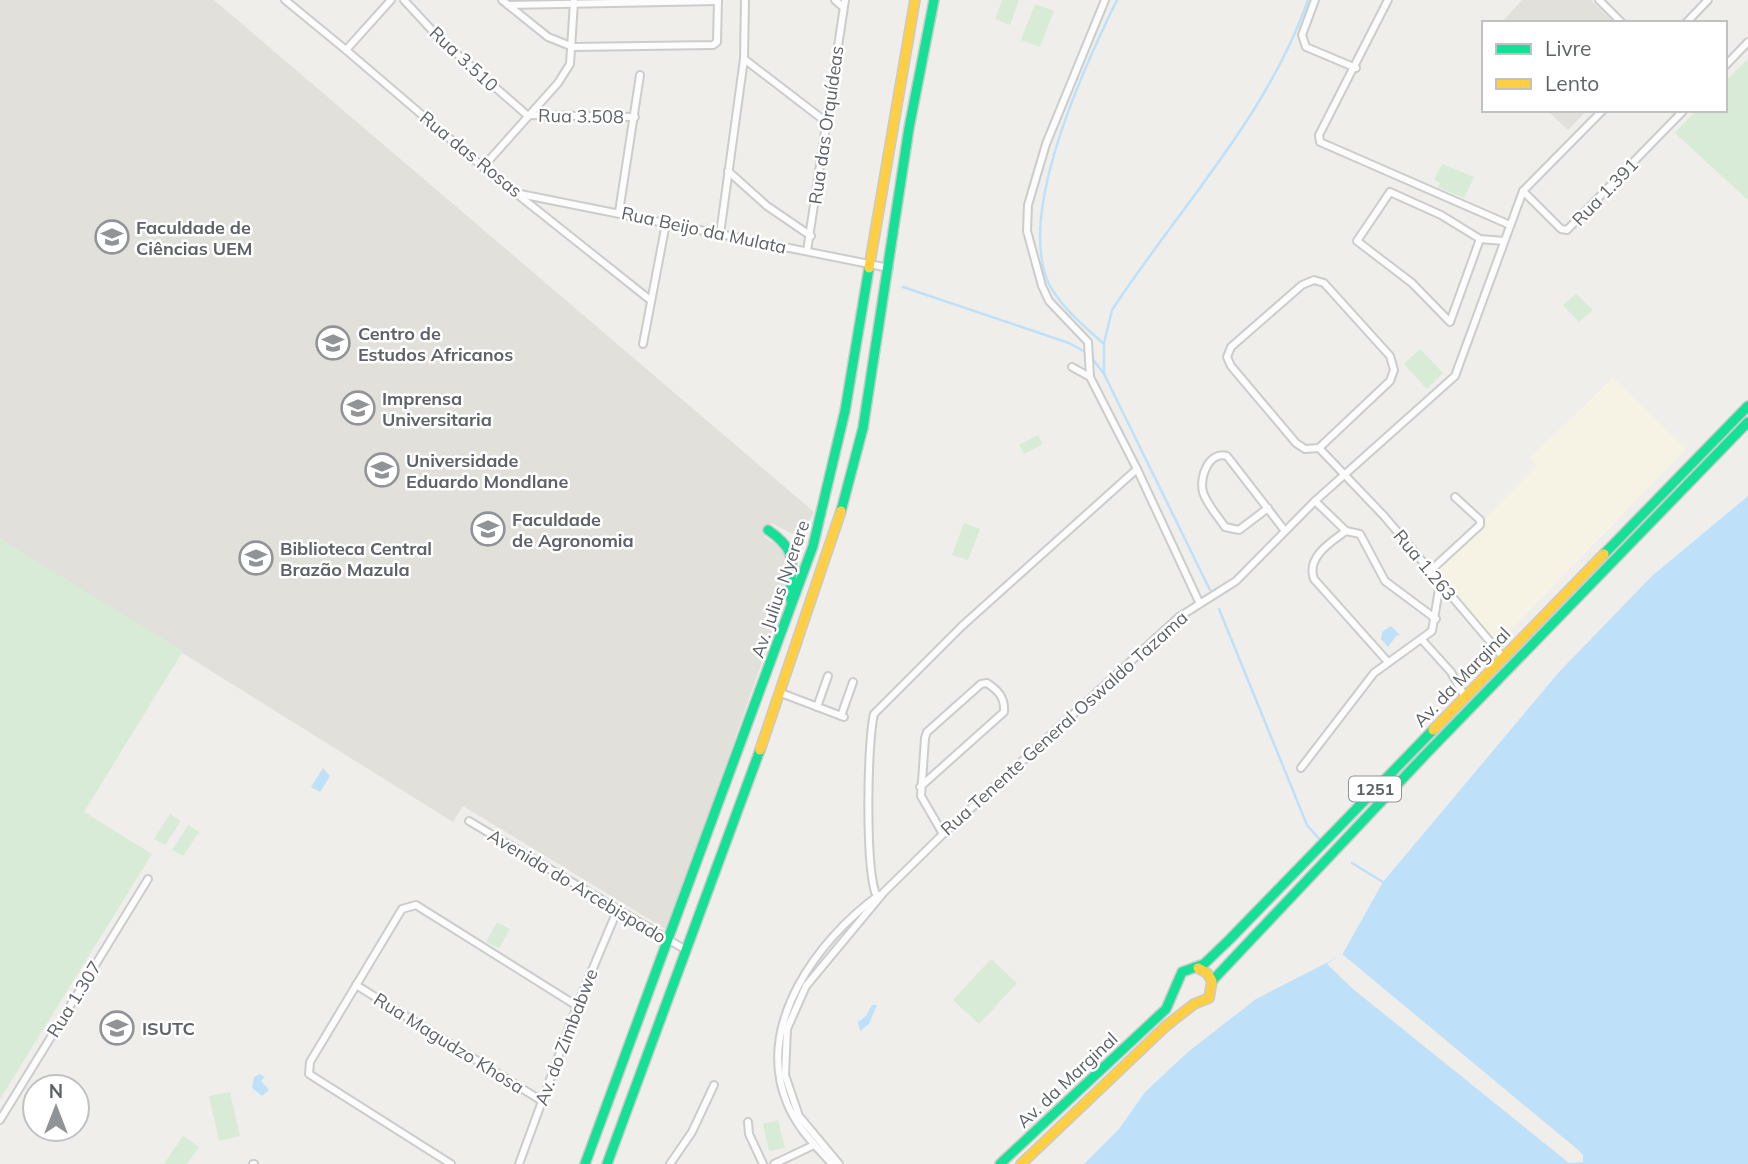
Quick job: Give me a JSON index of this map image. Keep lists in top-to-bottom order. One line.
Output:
{"streets":{"main road":["Av. Julius Nyerere","Av. da Marginal","1251"],"street":["Rua 3.510","Rua 3.508","Rua das Orquídeas","Rua das Rosas","Rua 1.391","Rua Beijo da Mulata","Rua 1.263","Rua Tenente General Oswaldo Tazama","Avenida do Arcebispado","Rua 1.307","Av. do Zimbabwe","Rua Magudzo Khosa"]},"crossings":[["Rua 3.510","Rua 3.508"],["Rua das Orquídeas","Rua Beijo da Mulata"],["Rua das Rosas","Rua Beijo da Mulata"],["Rua 1.391","Rua Tenente General Oswaldo Tazama"],["Rua Beijo da Mulata","Av. Julius Nyerere"],["Rua 1.263","Av. da Marginal"],["Rua 1.263","Rua Tenente General Oswaldo Tazama"],["Av. Julius Nyerere","Avenida do Arcebispado"],["Avenida do Arcebispado","Av. do Zimbabwe"],["Av. do Zimbabwe","Rua Magudzo Khosa"]],"places":{"school or university":["Faculdade de Ciências UEM","Centro de Estudos Africanos","Imprensa Universitaria","Universidade Eduardo Mondlane","Faculdade de Agronomia","Biblioteca Central Brazão Mazula","ISUTC"]},"legend":["Livre","Lento"],"north":"top"}
